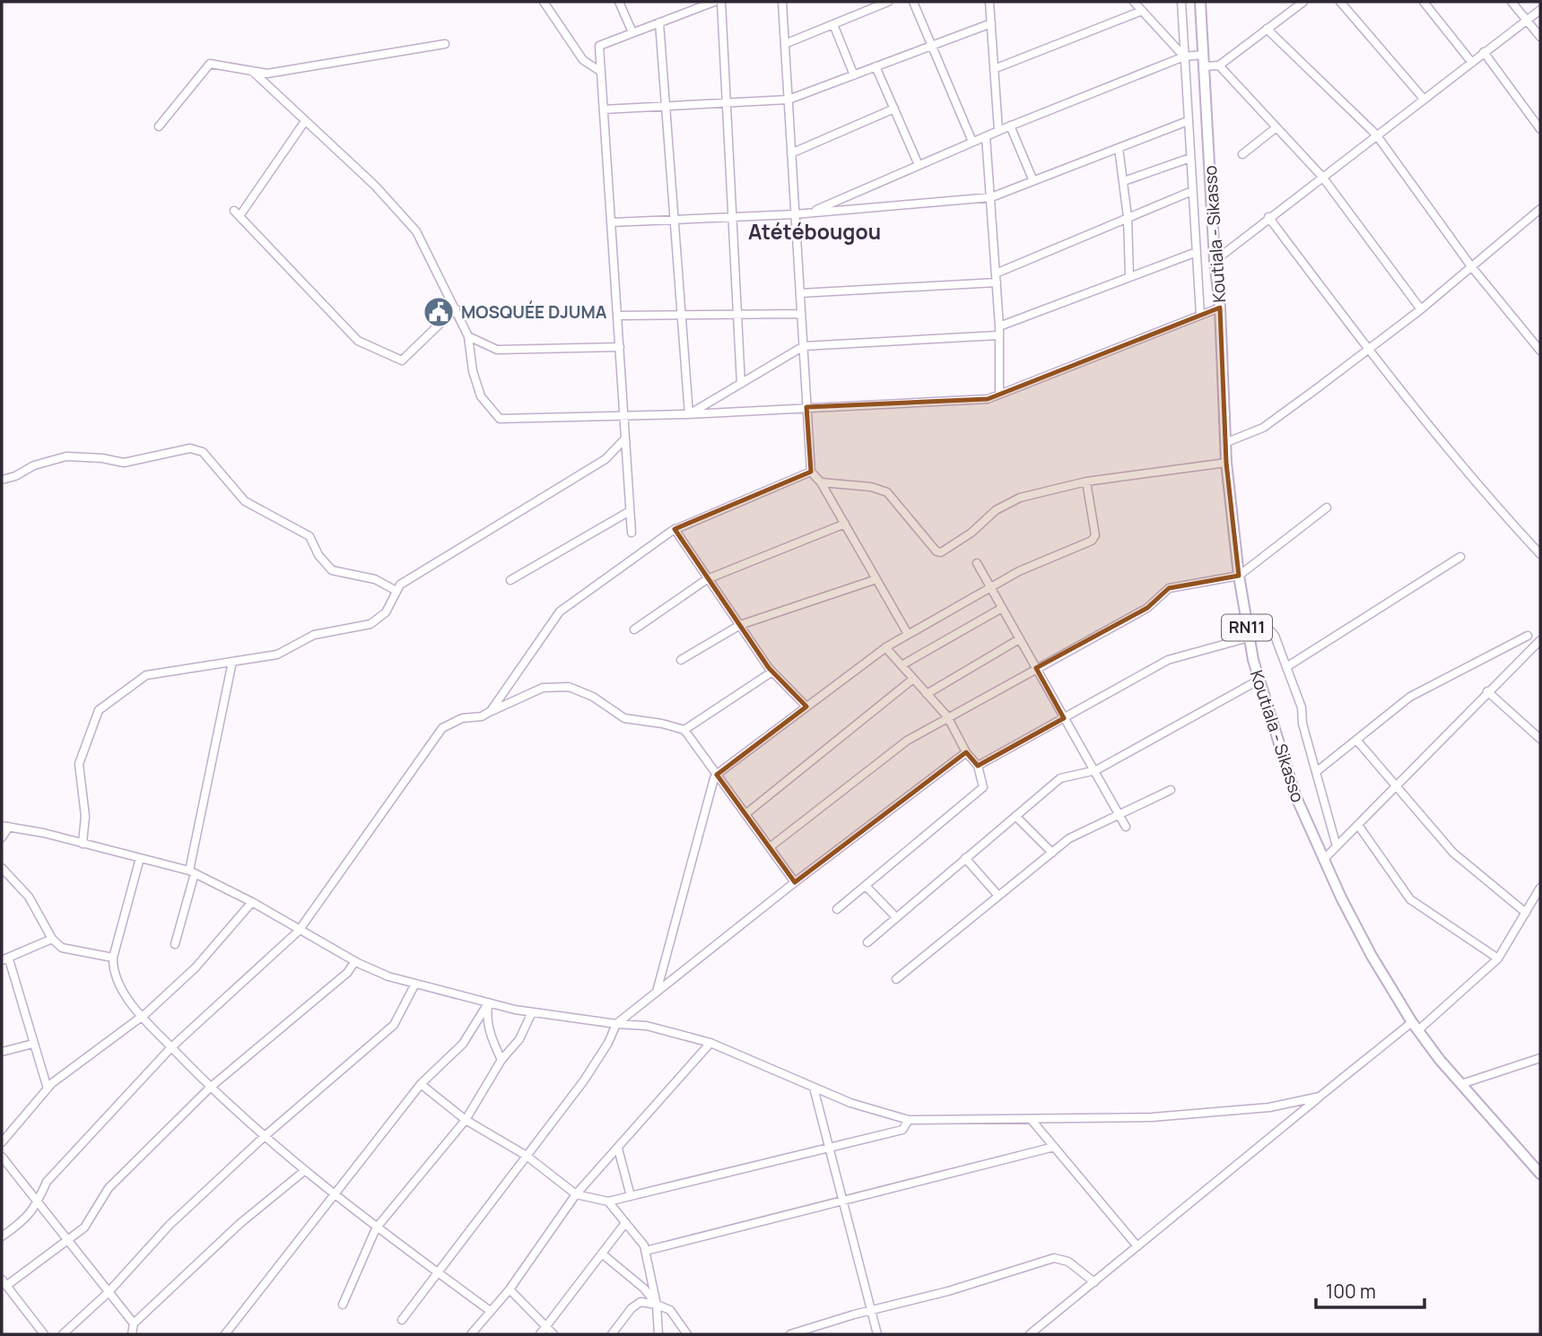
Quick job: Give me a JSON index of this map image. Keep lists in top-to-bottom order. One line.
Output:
{"streets":{"main road":["Koutiala - Sikasso","RN11"]},"districts":["Atétébougou"],"places":{"public building":["MOSQUÉE DJUMA"]},"scale_bar":"100 m"}
